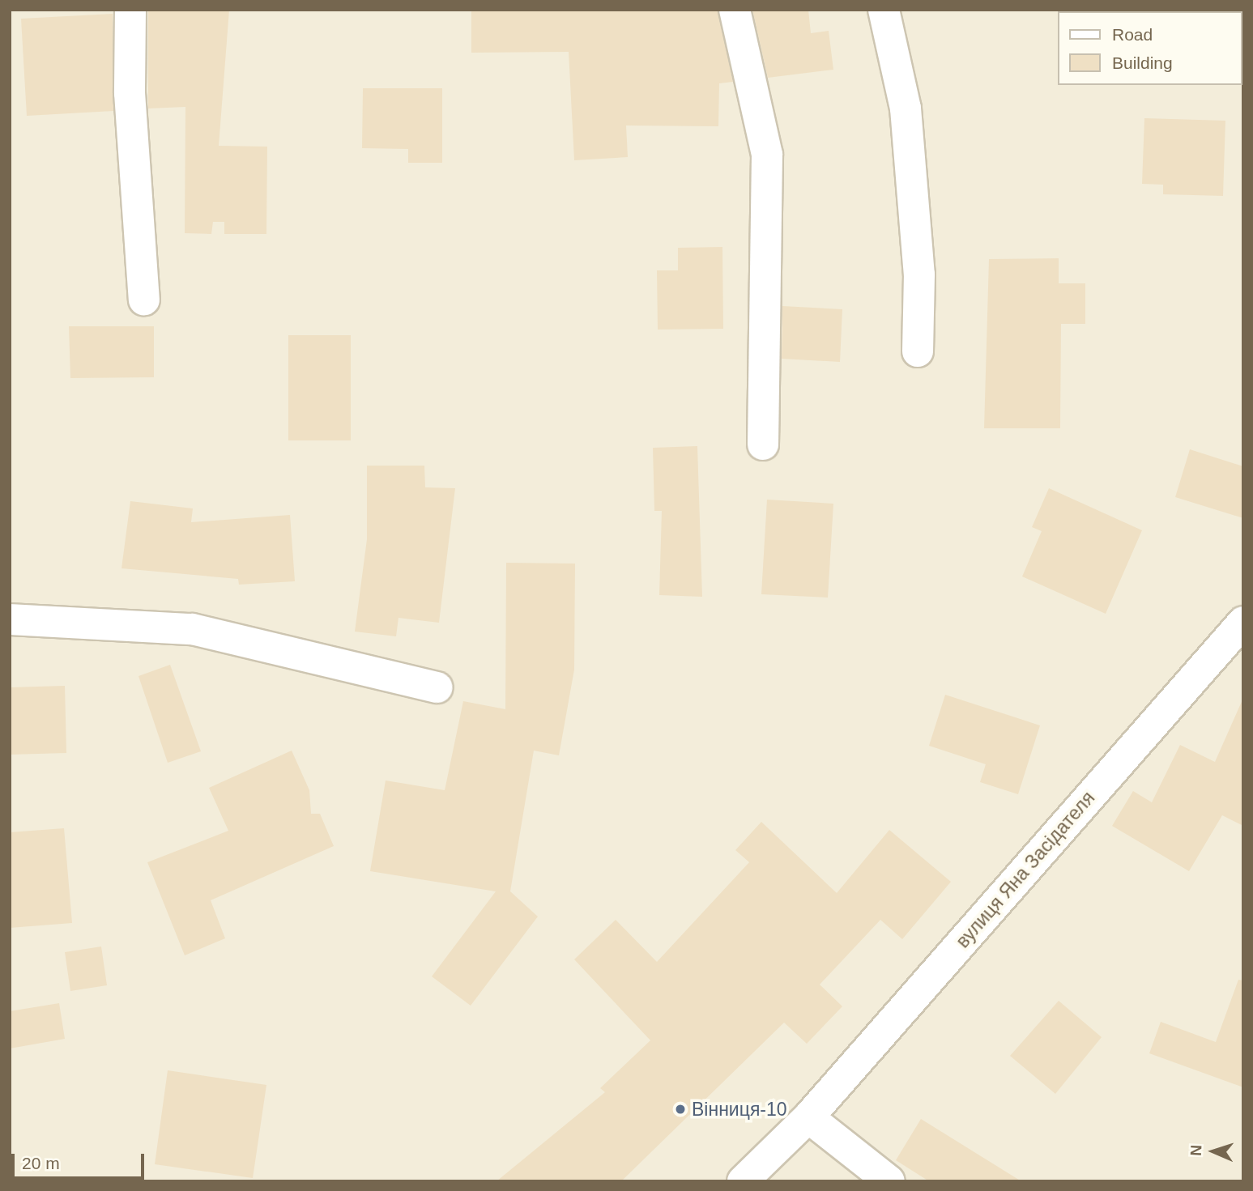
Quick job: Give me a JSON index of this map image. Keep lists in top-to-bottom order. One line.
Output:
{"streets":{"street":["вулиця Яна Засідателя"]},"places":["Вінниця-10"],"legend":["Road","Building"],"scale_bar":"20 m","north":"left"}
